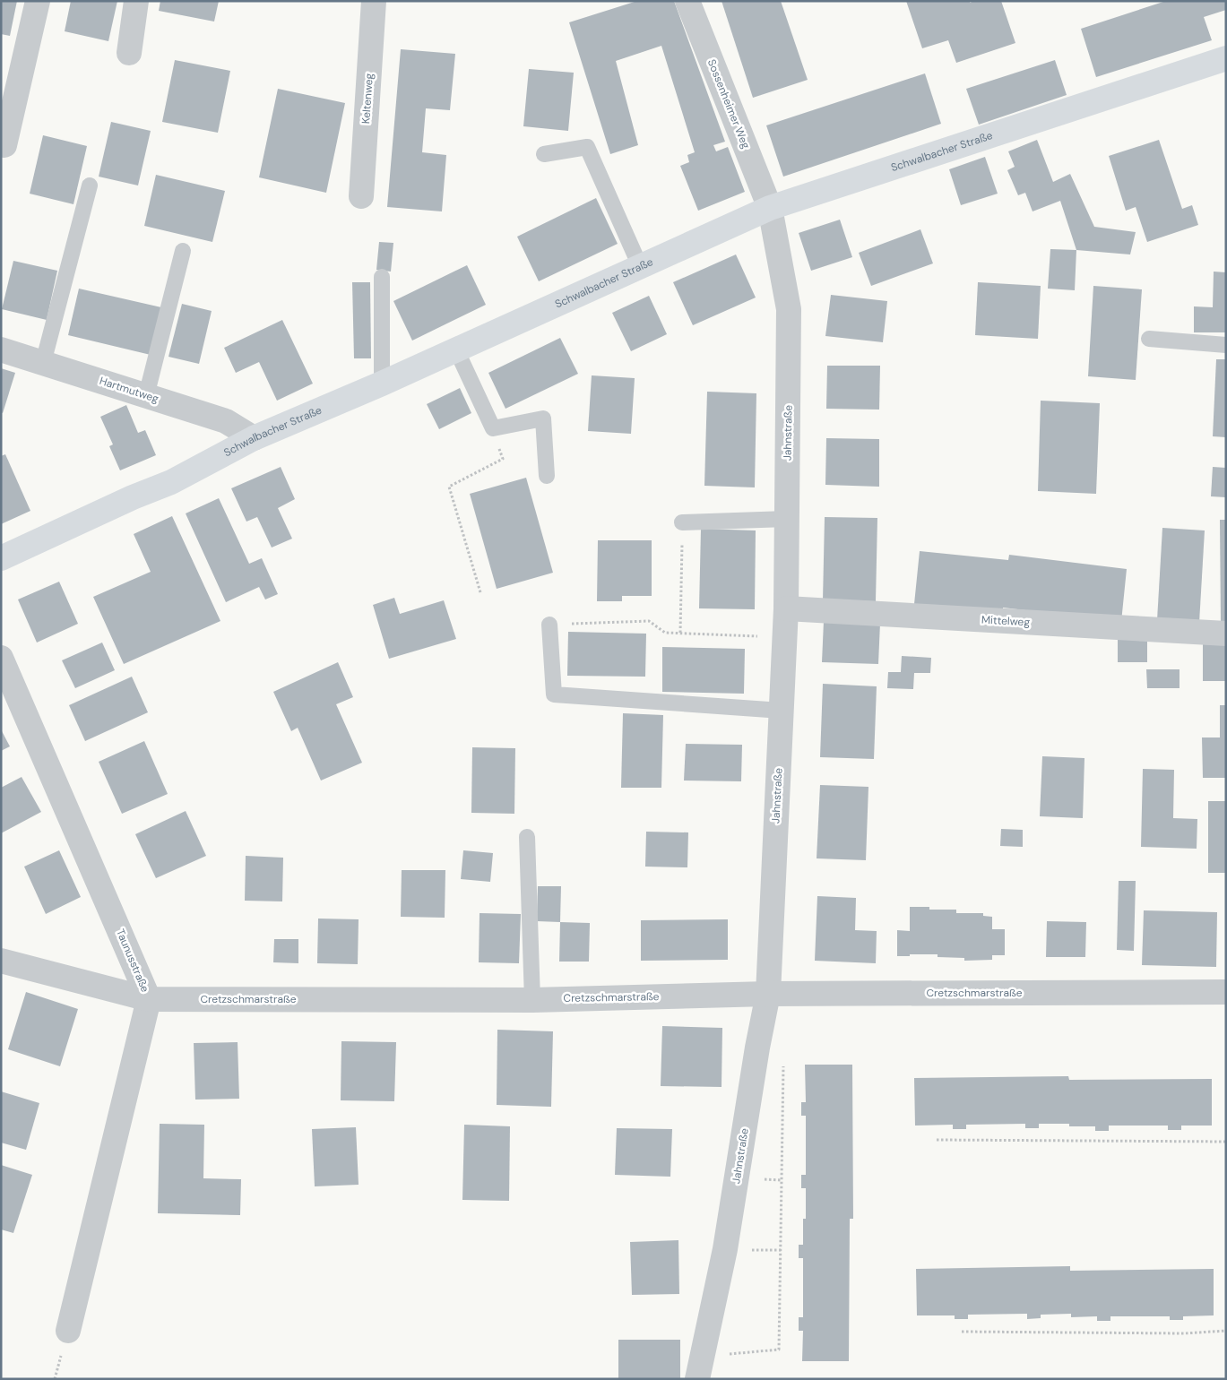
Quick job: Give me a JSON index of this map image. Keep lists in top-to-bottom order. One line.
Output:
{"streets":{"street":["Keltenweg","Sossenheimer Weg","Schwalbacher Straße","Hartmutweg","Jahnstraße","Mittelweg","Taunusstraße","Cretzschmarstraße"]},"crossings":[["Sossenheimer Weg","Schwalbacher Straße"],["Sossenheimer Weg","Jahnstraße"],["Schwalbacher Straße","Hartmutweg"],["Schwalbacher Straße","Jahnstraße"],["Jahnstraße","Mittelweg"],["Jahnstraße","Cretzschmarstraße"],["Taunusstraße","Cretzschmarstraße"]]}
